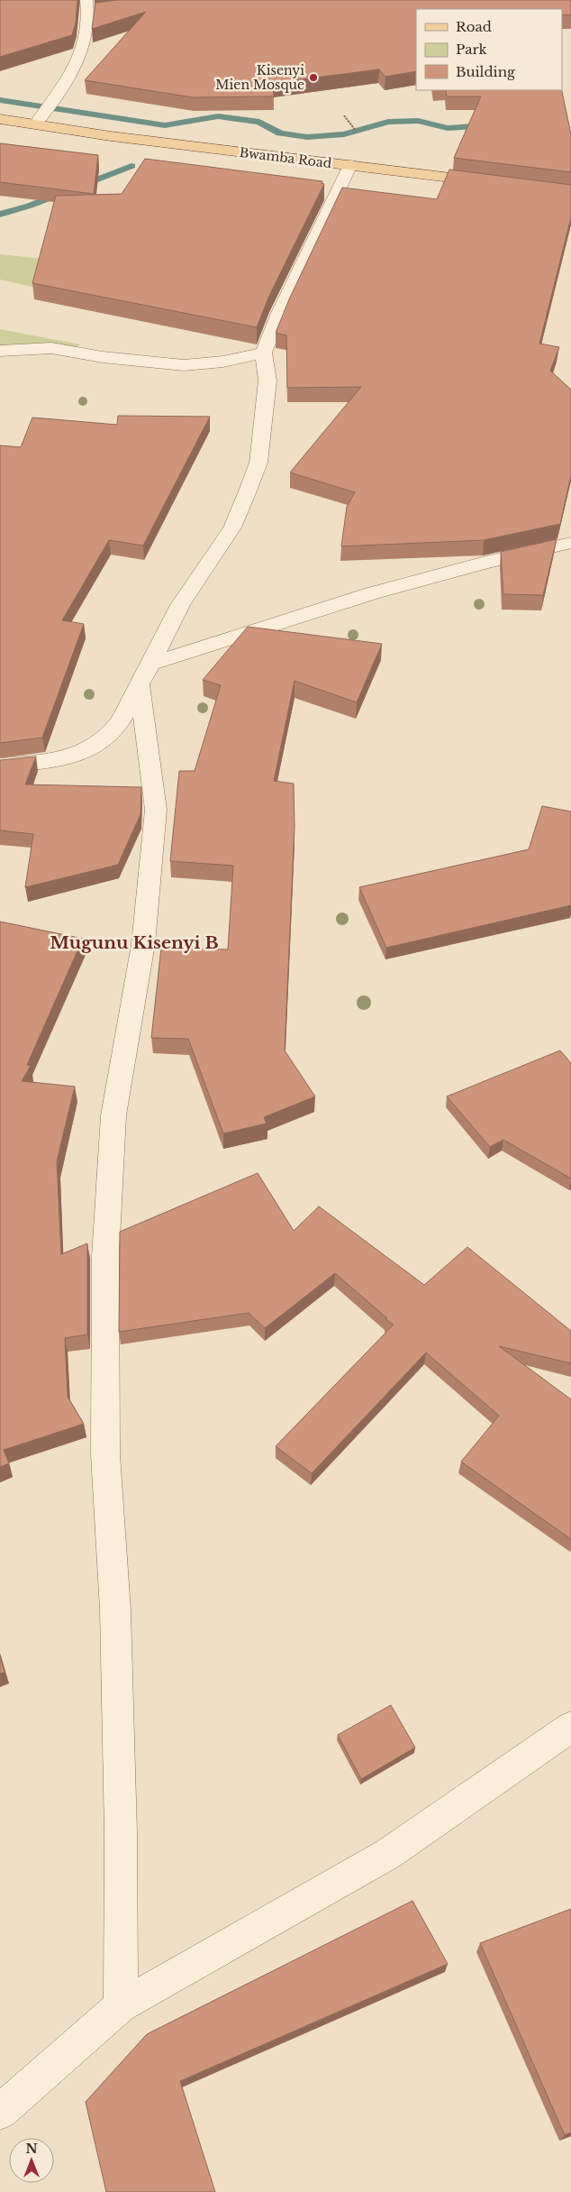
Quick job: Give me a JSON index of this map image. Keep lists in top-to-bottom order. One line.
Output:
{"streets":{"main road":["Bwamba Road"]},"districts":["Mugunu Kisenyi B"],"places":["Kisenyi Mien Mosque"],"legend":["Road","Park","Building"],"north":"top"}
